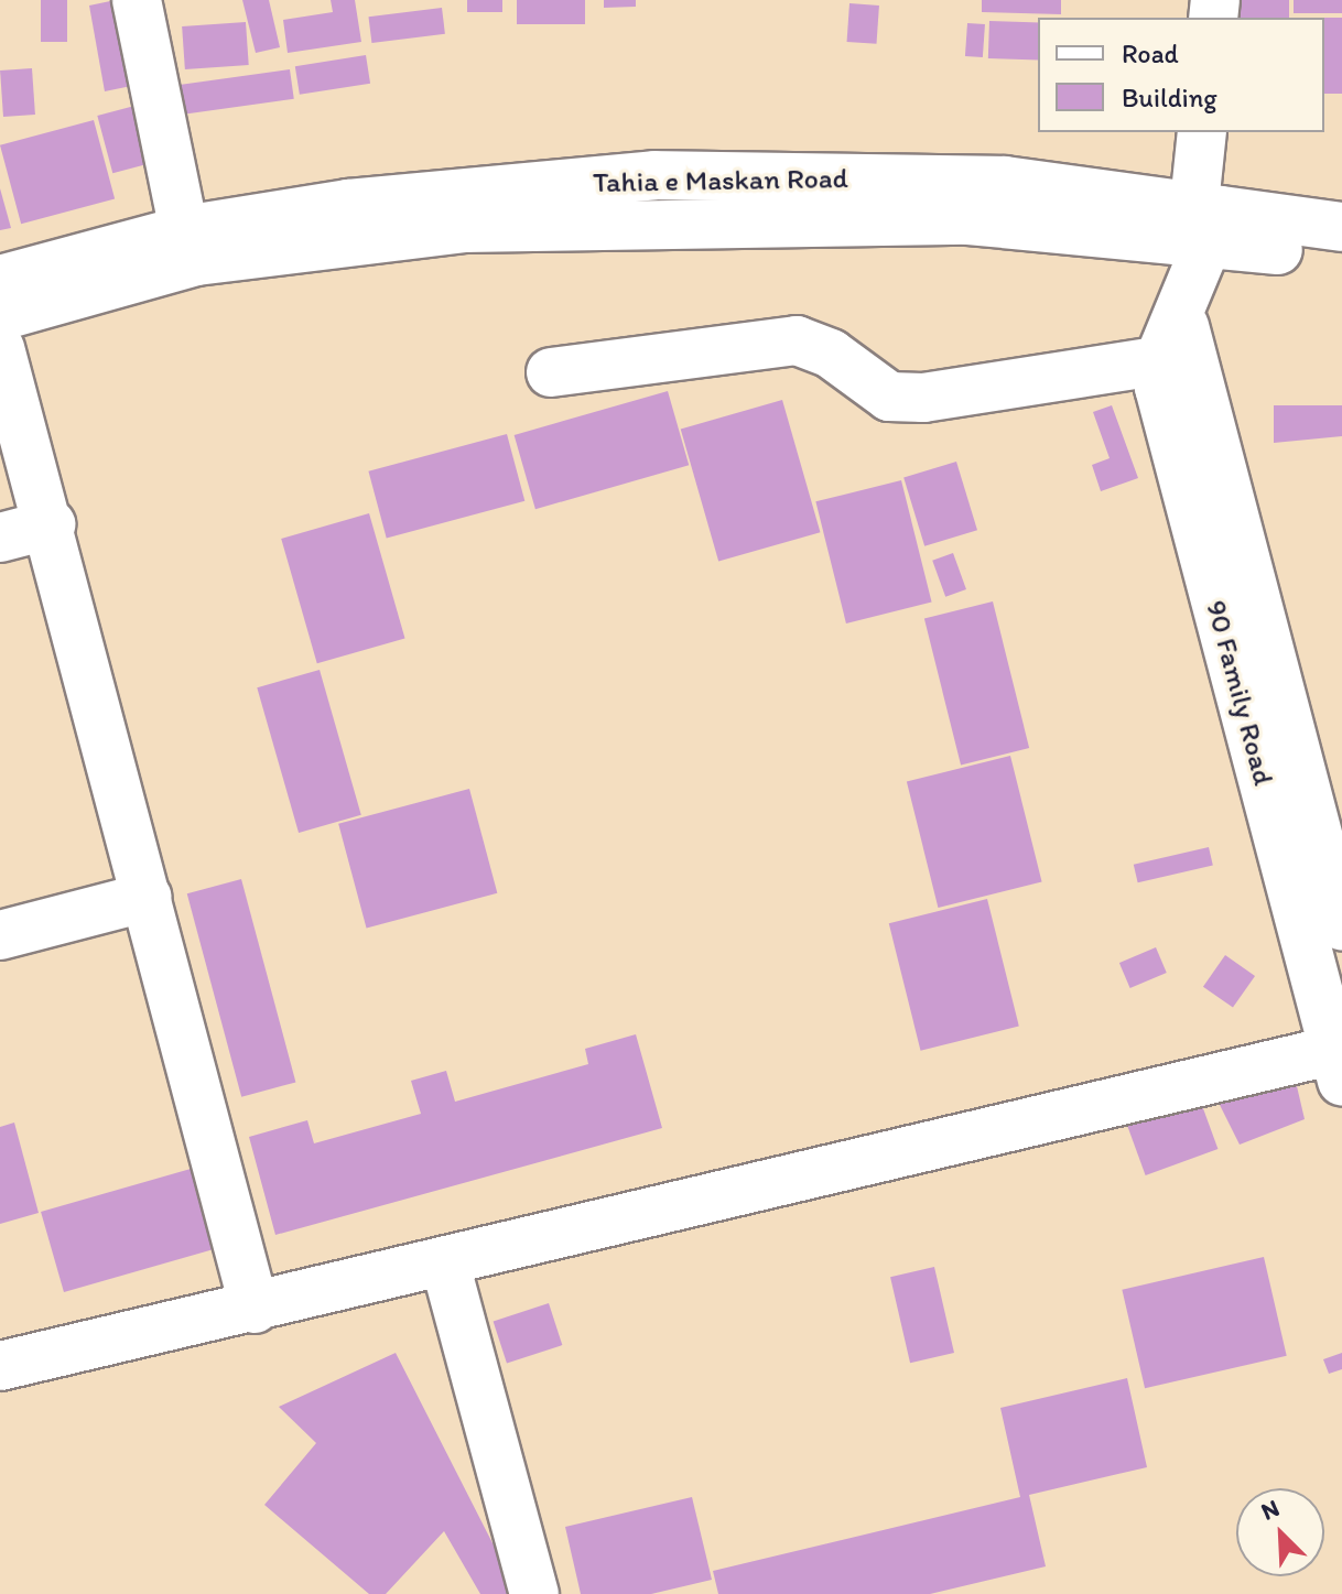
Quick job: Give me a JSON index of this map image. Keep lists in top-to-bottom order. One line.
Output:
{"streets":{"street":["Tahia e Maskan Road","90 Family Road"]},"crossings":[["Tahia e Maskan Road","90 Family Road"]],"legend":["Road","Building"],"north":"top left"}
